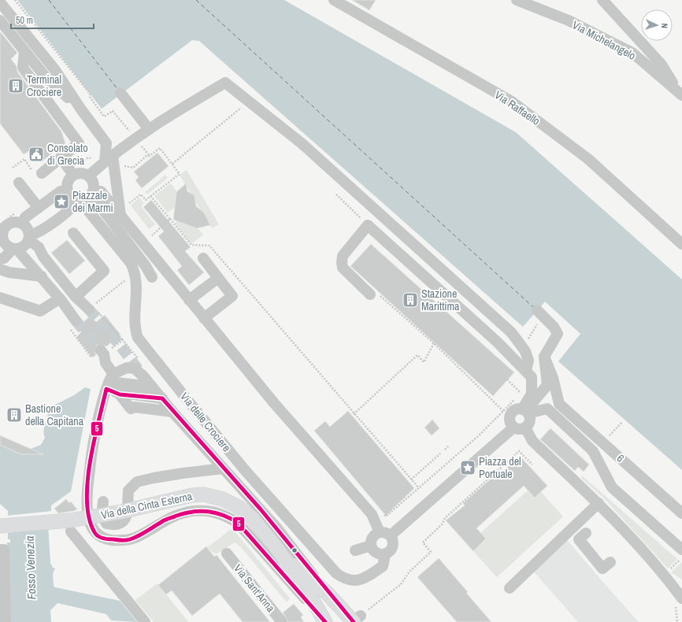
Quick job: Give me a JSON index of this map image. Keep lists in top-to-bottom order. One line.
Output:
{"streets":{"main road":["Via della Cinta Esterna"],"street":["Via Michelangelo","Via Raffaello","Via delle Crociere","6","Via Sant'Anna"]},"water":["Fosso Venezia"],"places":{"building":["Terminal Crociere","Stazione Marittima","Bastione della Capitana"],"public building":["Consolato di Grecia"],"place":["Piazzale dei Marmi","Piazza del Portuale"]},"lines":["transit line 5"],"scale_bar":"50 m","north":"right"}
